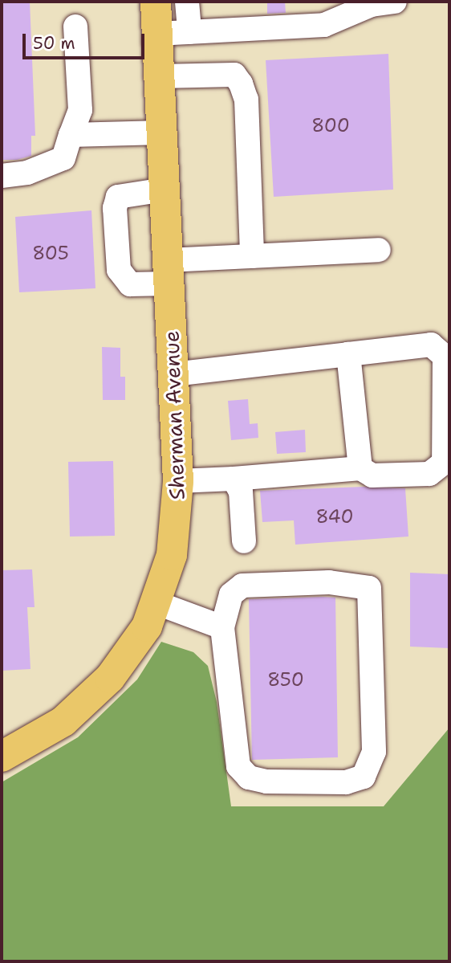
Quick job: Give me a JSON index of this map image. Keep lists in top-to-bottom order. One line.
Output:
{"streets":{"main road":["Sherman Avenue"]},"house_numbers":["800","805","840","850"],"scale_bar":"50 m"}
